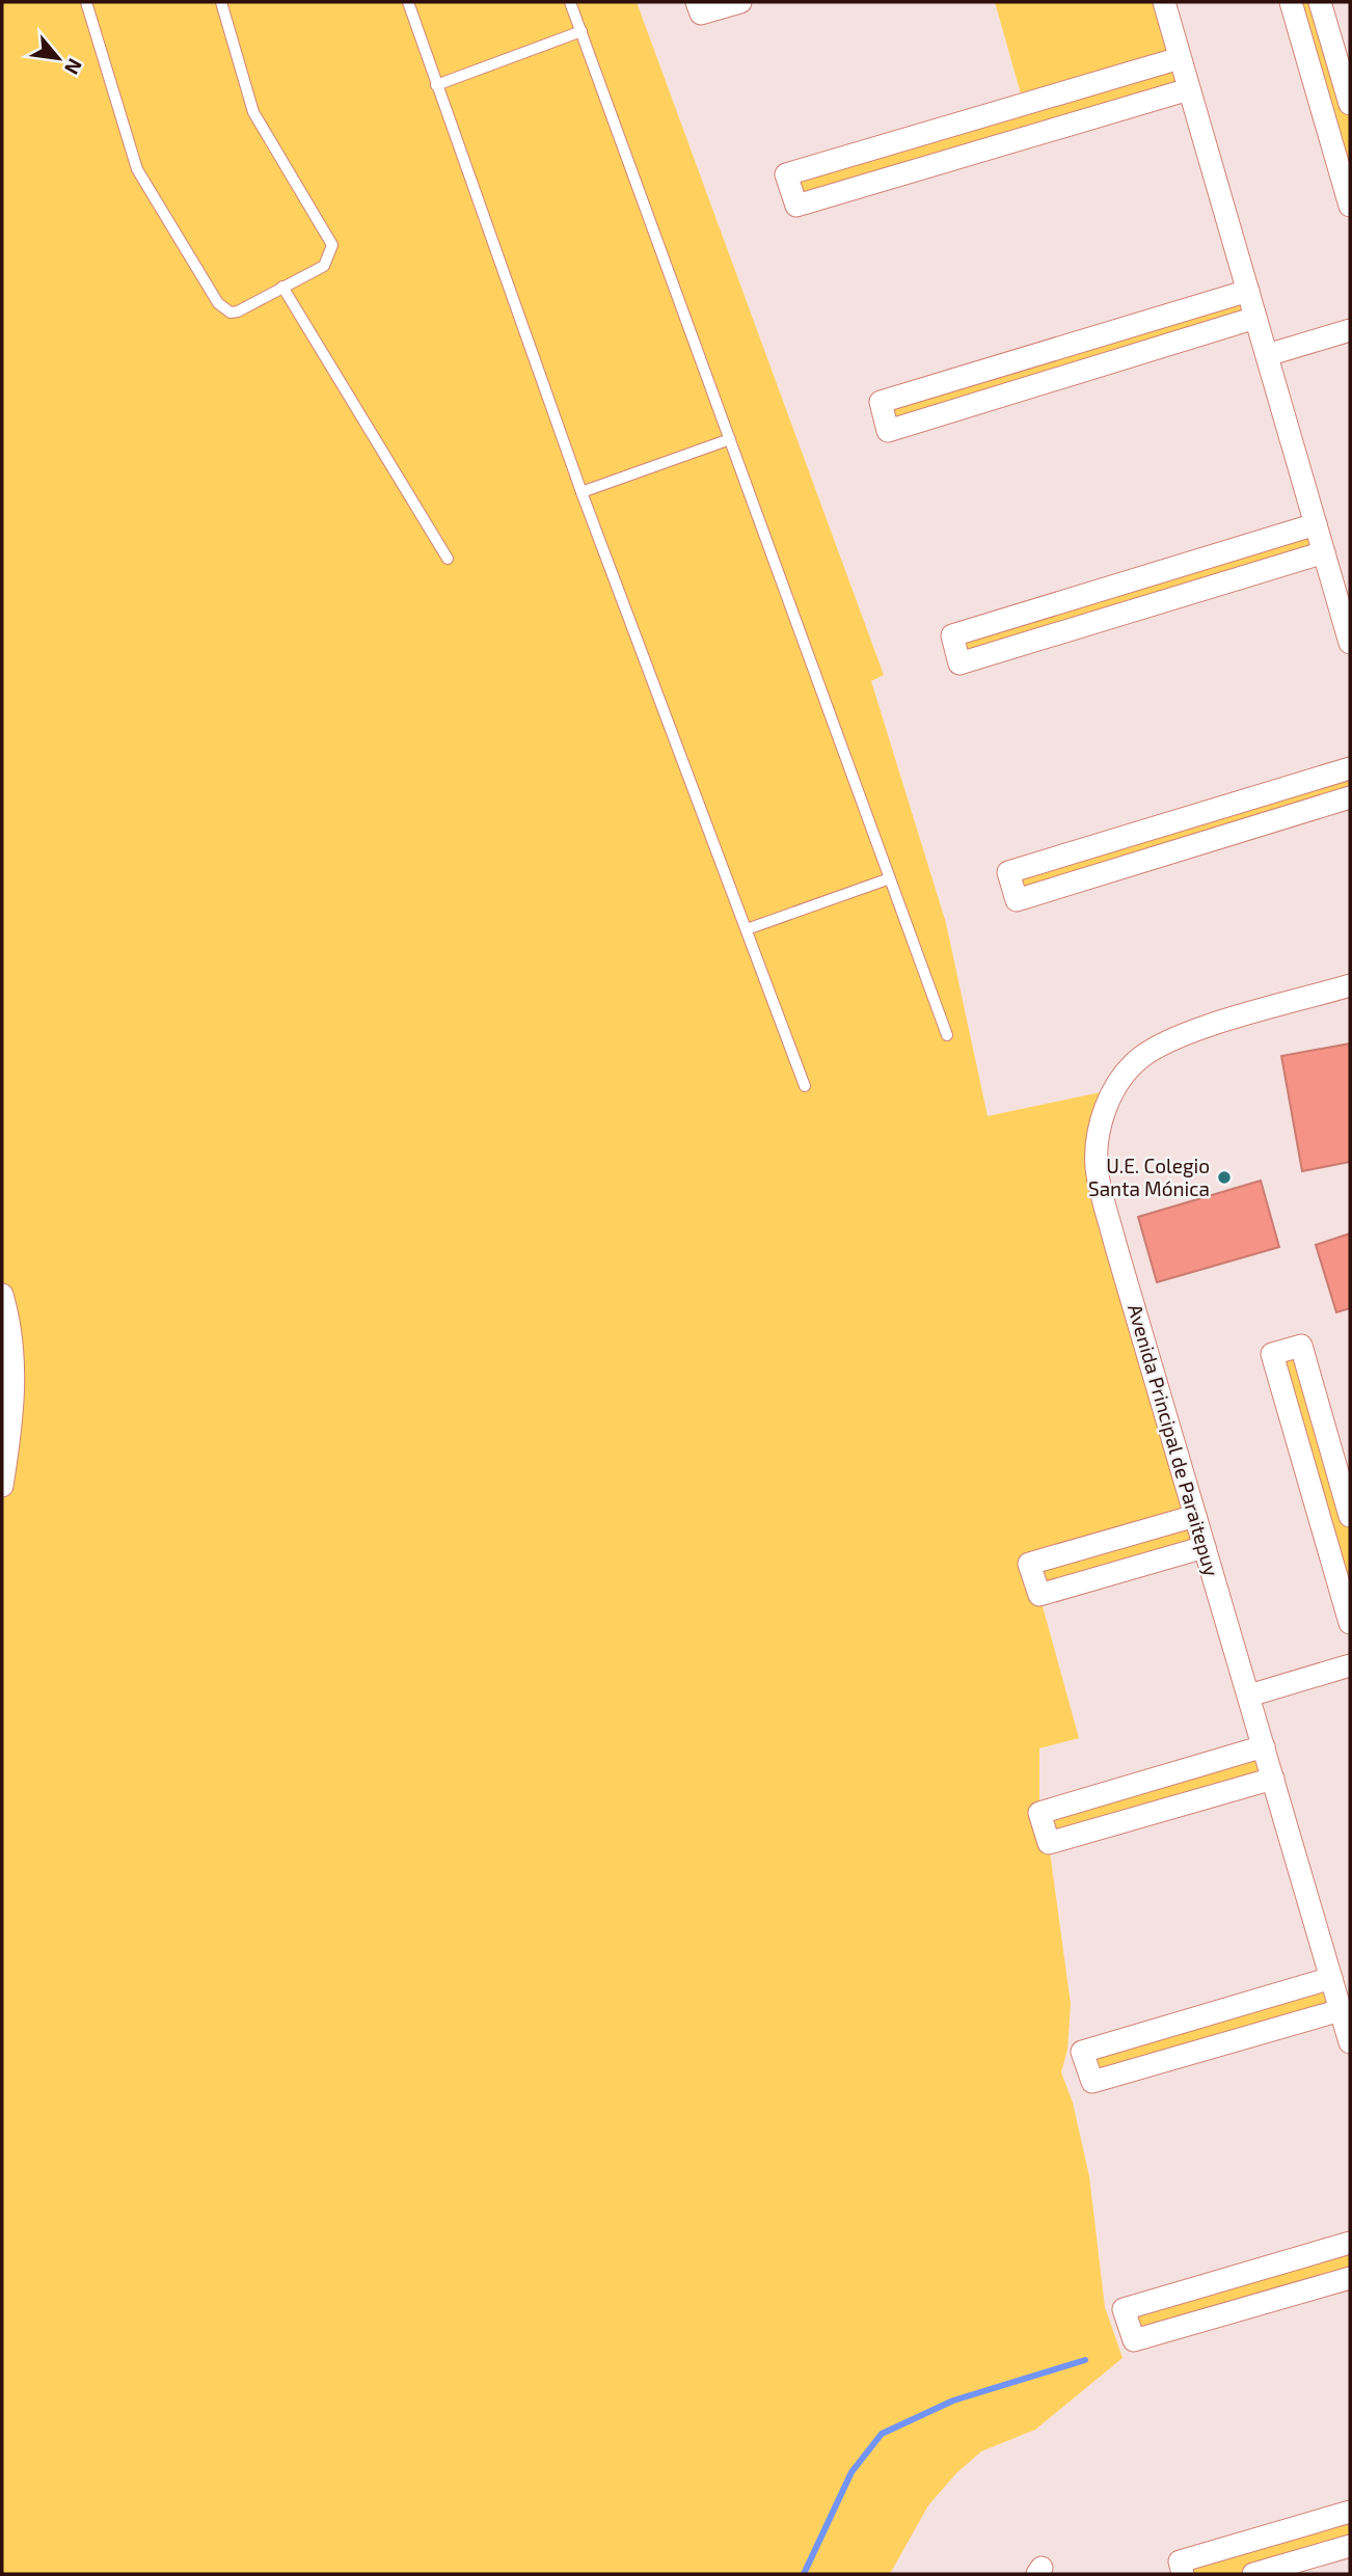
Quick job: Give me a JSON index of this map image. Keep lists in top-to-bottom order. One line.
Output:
{"streets":{"street":["Avenida Principal de Paraitepuy"]},"places":["U.E. Colegio Santa Mónica"],"north":"bottom right"}
